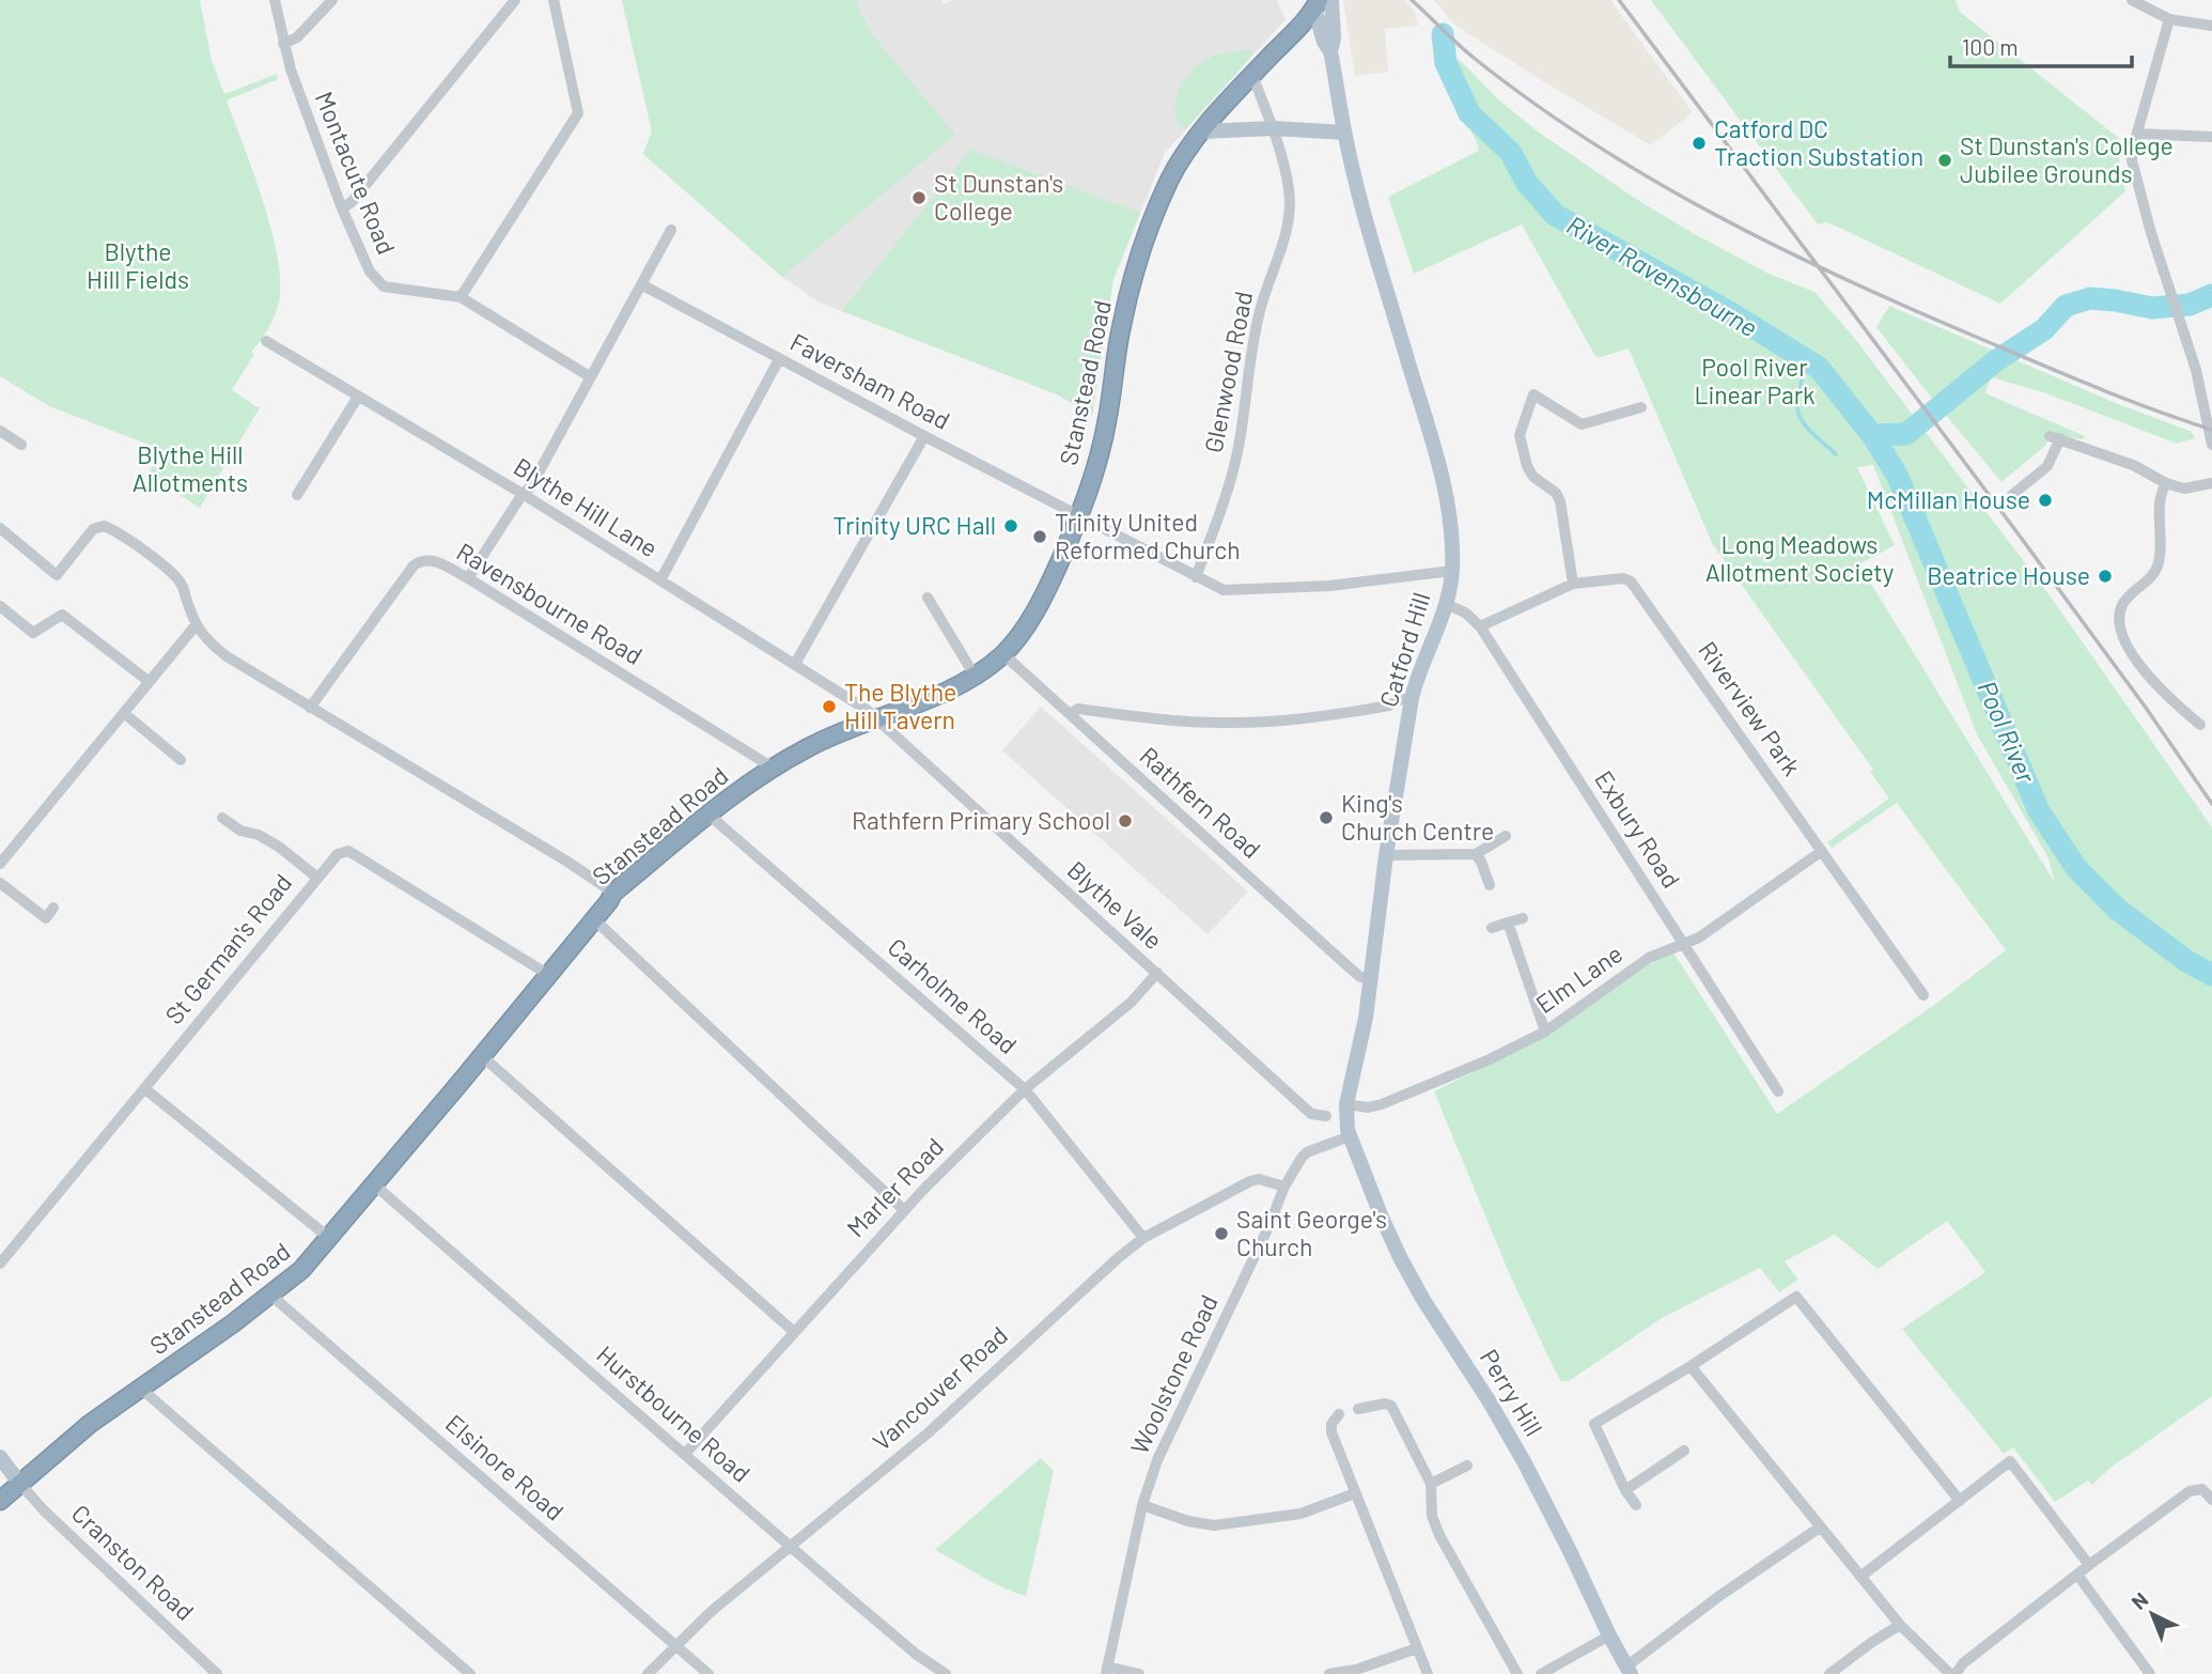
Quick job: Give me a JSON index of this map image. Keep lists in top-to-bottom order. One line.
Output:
{"streets":{"highway":["Stanstead Road"],"main road":["Catford Hill","Perry Hill"],"street":["Montacute Road","Glenwood Road","Faversham Road","Blythe Hill Lane","Ravensbourne Road","Riverview Park","Rathfern Road","Exbury Road","Blythe Vale","St German's Road","Elm Lane","Carholme Road","Marler Road","Woolstone Road","Vancouver Road","Hurstbourne Road","Elsinore Road","Cranston Road"]},"crossings":[["Glenwood Road","Faversham Road"],["Glenwood Road","Stanstead Road"],["Faversham Road","Stanstead Road"],["Faversham Road","Catford Hill"],["Stanstead Road","Blythe Hill Lane"],["Stanstead Road","Ravensbourne Road"],["Stanstead Road","Catford Hill"],["Stanstead Road","Rathfern Road"],["Stanstead Road","Blythe Vale"],["Stanstead Road","St German's Road"],["Stanstead Road","Carholme Road"],["Stanstead Road","Hurstbourne Road"],["Stanstead Road","Elsinore Road"],["Stanstead Road","Cranston Road"],["Blythe Hill Lane","Blythe Vale"],["Catford Hill","Rathfern Road"],["Catford Hill","Exbury Road"],["Catford Hill","Elm Lane"],["Catford Hill","Woolstone Road"],["Catford Hill","Perry Hill"],["Riverview Park","Exbury Road"],["Riverview Park","Elm Lane"],["Exbury Road","Elm Lane"],["Blythe Vale","Marler Road"],["Carholme Road","Marler Road"],["Carholme Road","Vancouver Road"],["Marler Road","Hurstbourne Road"],["Woolstone Road","Vancouver Road"],["Woolstone Road","Perry Hill"],["Vancouver Road","Hurstbourne Road"],["Vancouver Road","Elsinore Road"]],"water":["River Ravensbourne","Pool River"],"parks":["Blythe Hill Fields","Pool River Linear Park","Blythe Hill Allotments","Long Meadows Allotment Society"],"places":["Catford DC Traction Substation","St Dunstan's College Jubilee Grounds","St Dunstan's College","McMillan House","Trinity URC Hall","Trinity United Reformed Church","Beatrice House","The Blythe Hill Tavern","King's Church Centre","Rathfern Primary School","Saint George's Church"],"scale_bar":"100 m","north":"top left"}
